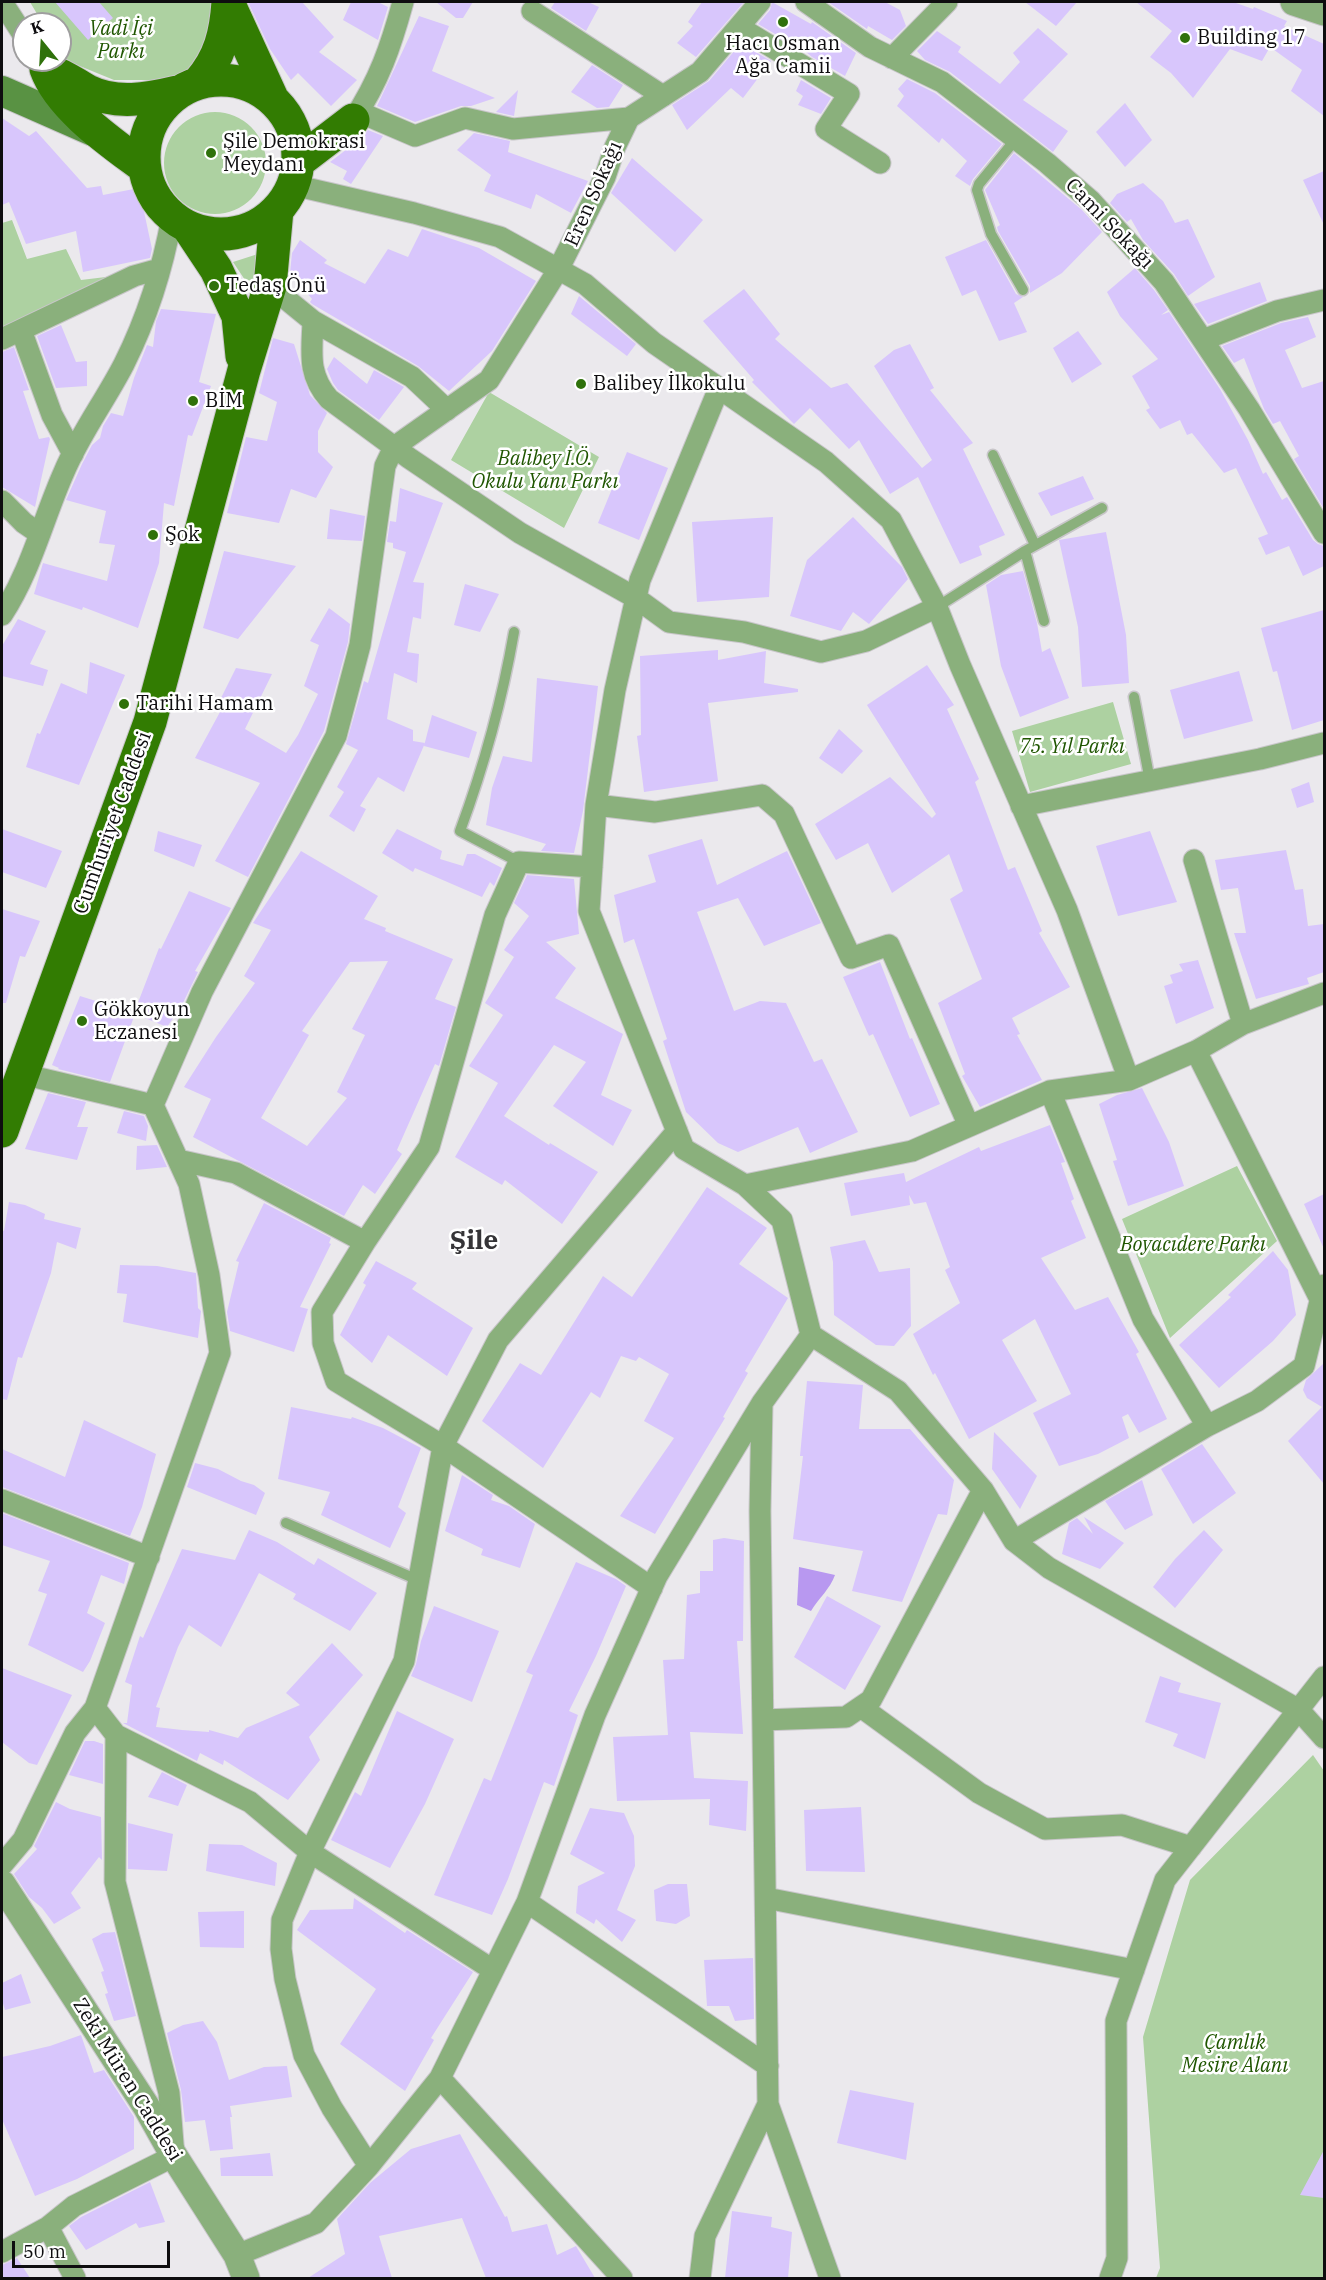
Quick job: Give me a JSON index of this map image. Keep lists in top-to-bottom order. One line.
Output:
{"streets":{"main road":["Cumhuriyet Caddesi"],"street":["Eren Sokağı","Cami Sokağı","Zeki Müren Caddesi"]},"districts":["Şile"],"parks":["Vadi İçi Parkı","Balibey İ.Ö. Okulu Yanı Parkı","75. Yıl Parkı","Boyacıdere Parkı","Çamlık Mesire Alanı"],"places":["Hacı Osman Ağa Camii","Building 17","Şile Demokrasi Meydanı","Tedaş Önü","Balibey İlkokulu","BİM","Şok","Tarihi Hamam","Gökkoyun Eczanesi"],"scale_bar":"50 m","north":"top"}
